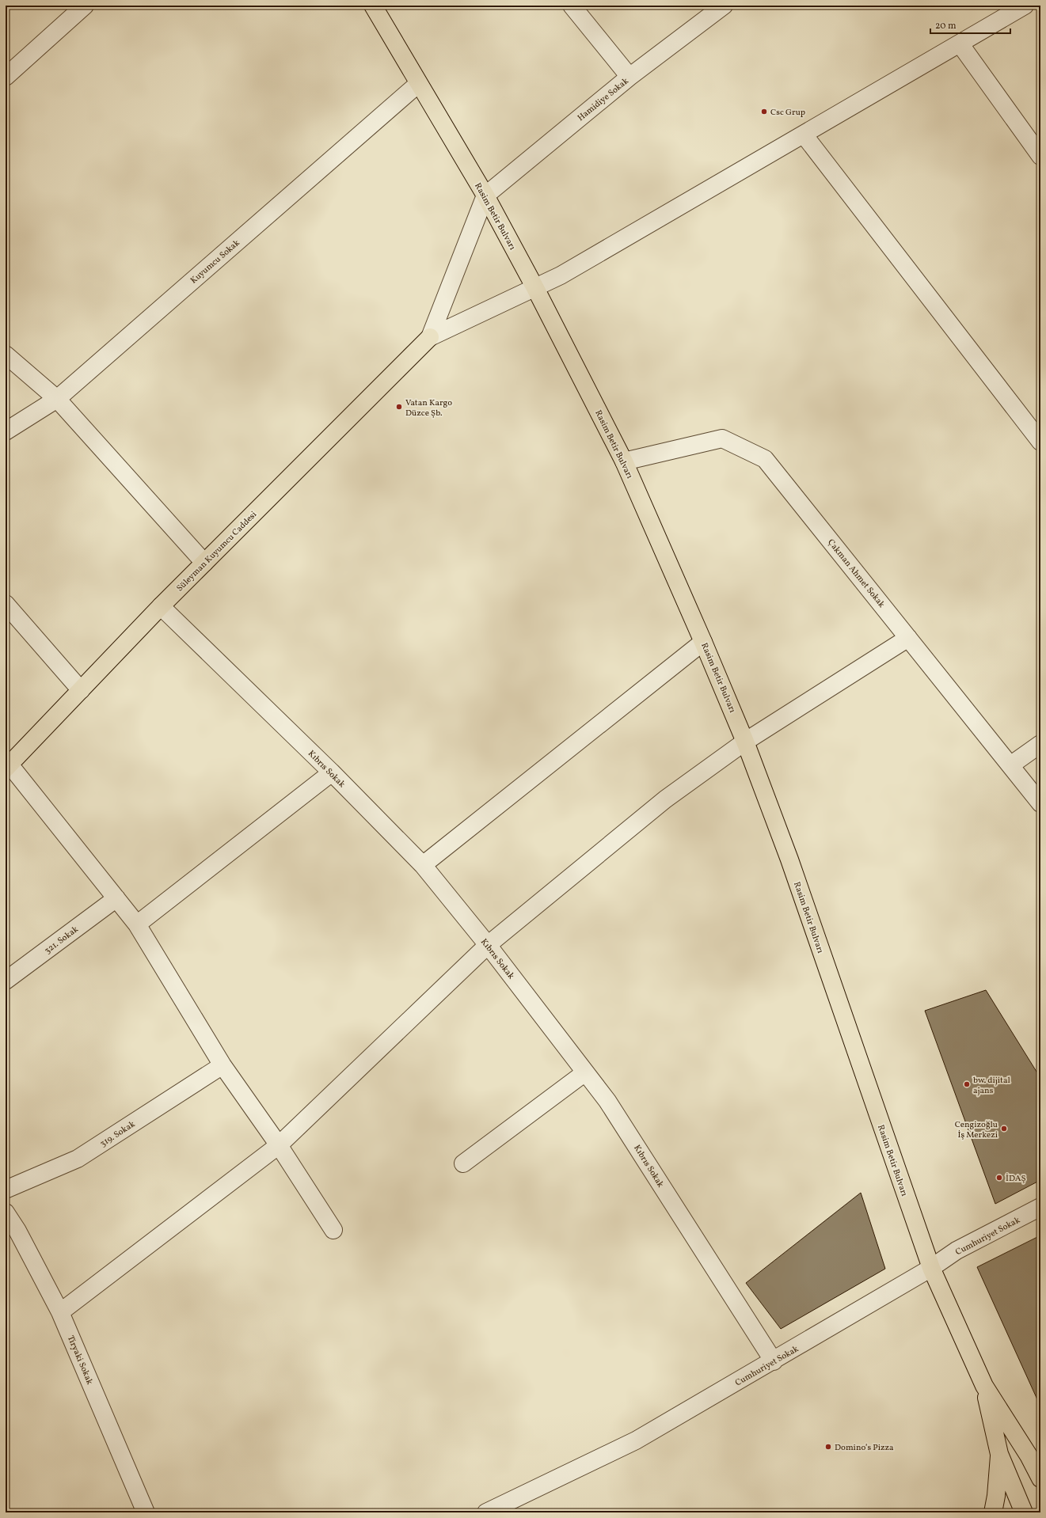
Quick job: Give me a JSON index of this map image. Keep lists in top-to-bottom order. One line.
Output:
{"streets":{"main road":["Rasim Betir Bulvarı","Süleyman Kuyumcu Caddesi"],"street":["Hamidiye Sokak","Kuyumcu Sokak","Çakman Ahmet Sokak","Kıbrıs Sokak","321. Sokak","319. Sokak","Cumhuriyet Sokak","Tiryaki Sokak"]},"crossings":[["Hamidiye Sokak","Rasim Betir Bulvarı"],["Rasim Betir Bulvarı","Kuyumcu Sokak"],["Rasim Betir Bulvarı","Çakman Ahmet Sokak"],["Rasim Betir Bulvarı","Cumhuriyet Sokak"],["Süleyman Kuyumcu Caddesi","Kıbrıs Sokak"],["Kıbrıs Sokak","Cumhuriyet Sokak"]],"places":["Csc Grup","Vatan Kargo Düzce Şb.","bw. dijital ajans","Cengizoğlu İş Merkezi","İDAŞ","Domino’s Pizza"],"scale_bar":"20 m"}
